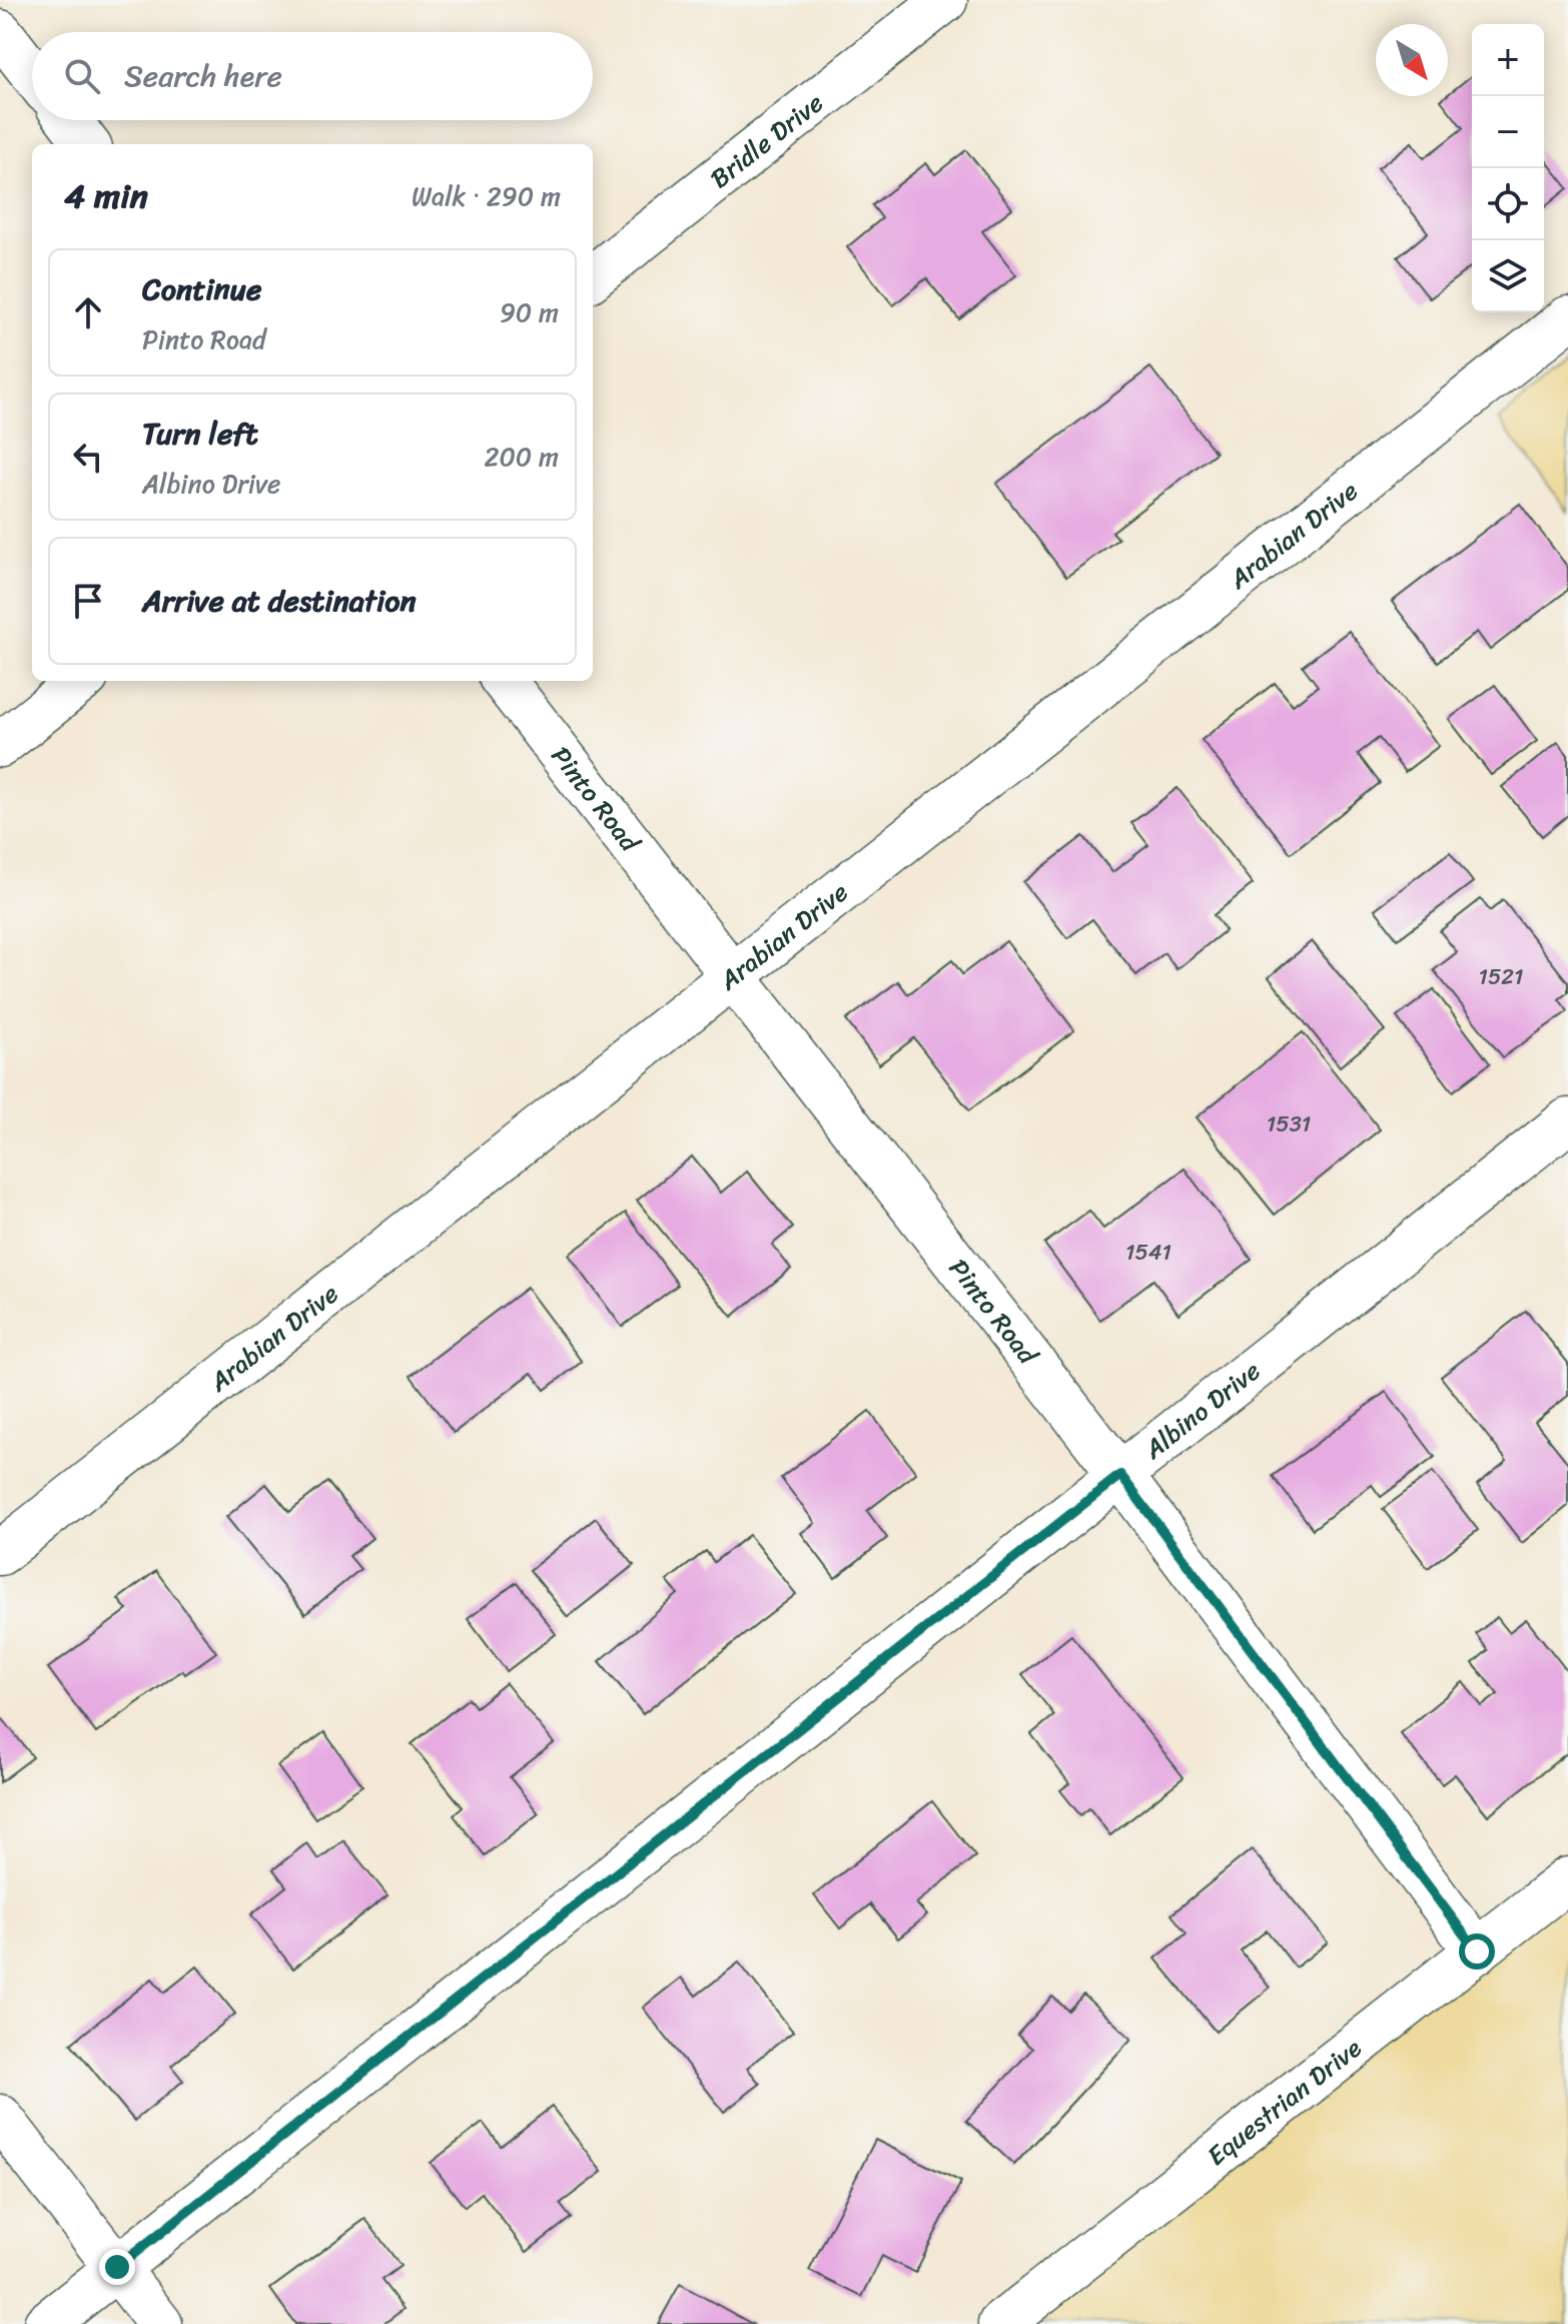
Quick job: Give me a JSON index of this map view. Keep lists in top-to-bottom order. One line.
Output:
{"streets":{"street":["Bridle Drive","Arabian Drive","Pinto Road","Albino Drive","Equestrian Drive"]},"crossings":[["Arabian Drive","Pinto Road"],["Pinto Road","Albino Drive"],["Pinto Road","Equestrian Drive"]],"house_numbers":["1521","1531","1541"],"north":"bottom right","page":{"map_buttons":["+","−"],"search":"Search here","heading":["4 min","Walk · 290 m"],"list":[["Continue","Pinto Road","90 m"],["Turn left","Albino Drive","200 m"],"Arrive at destination"]}}
